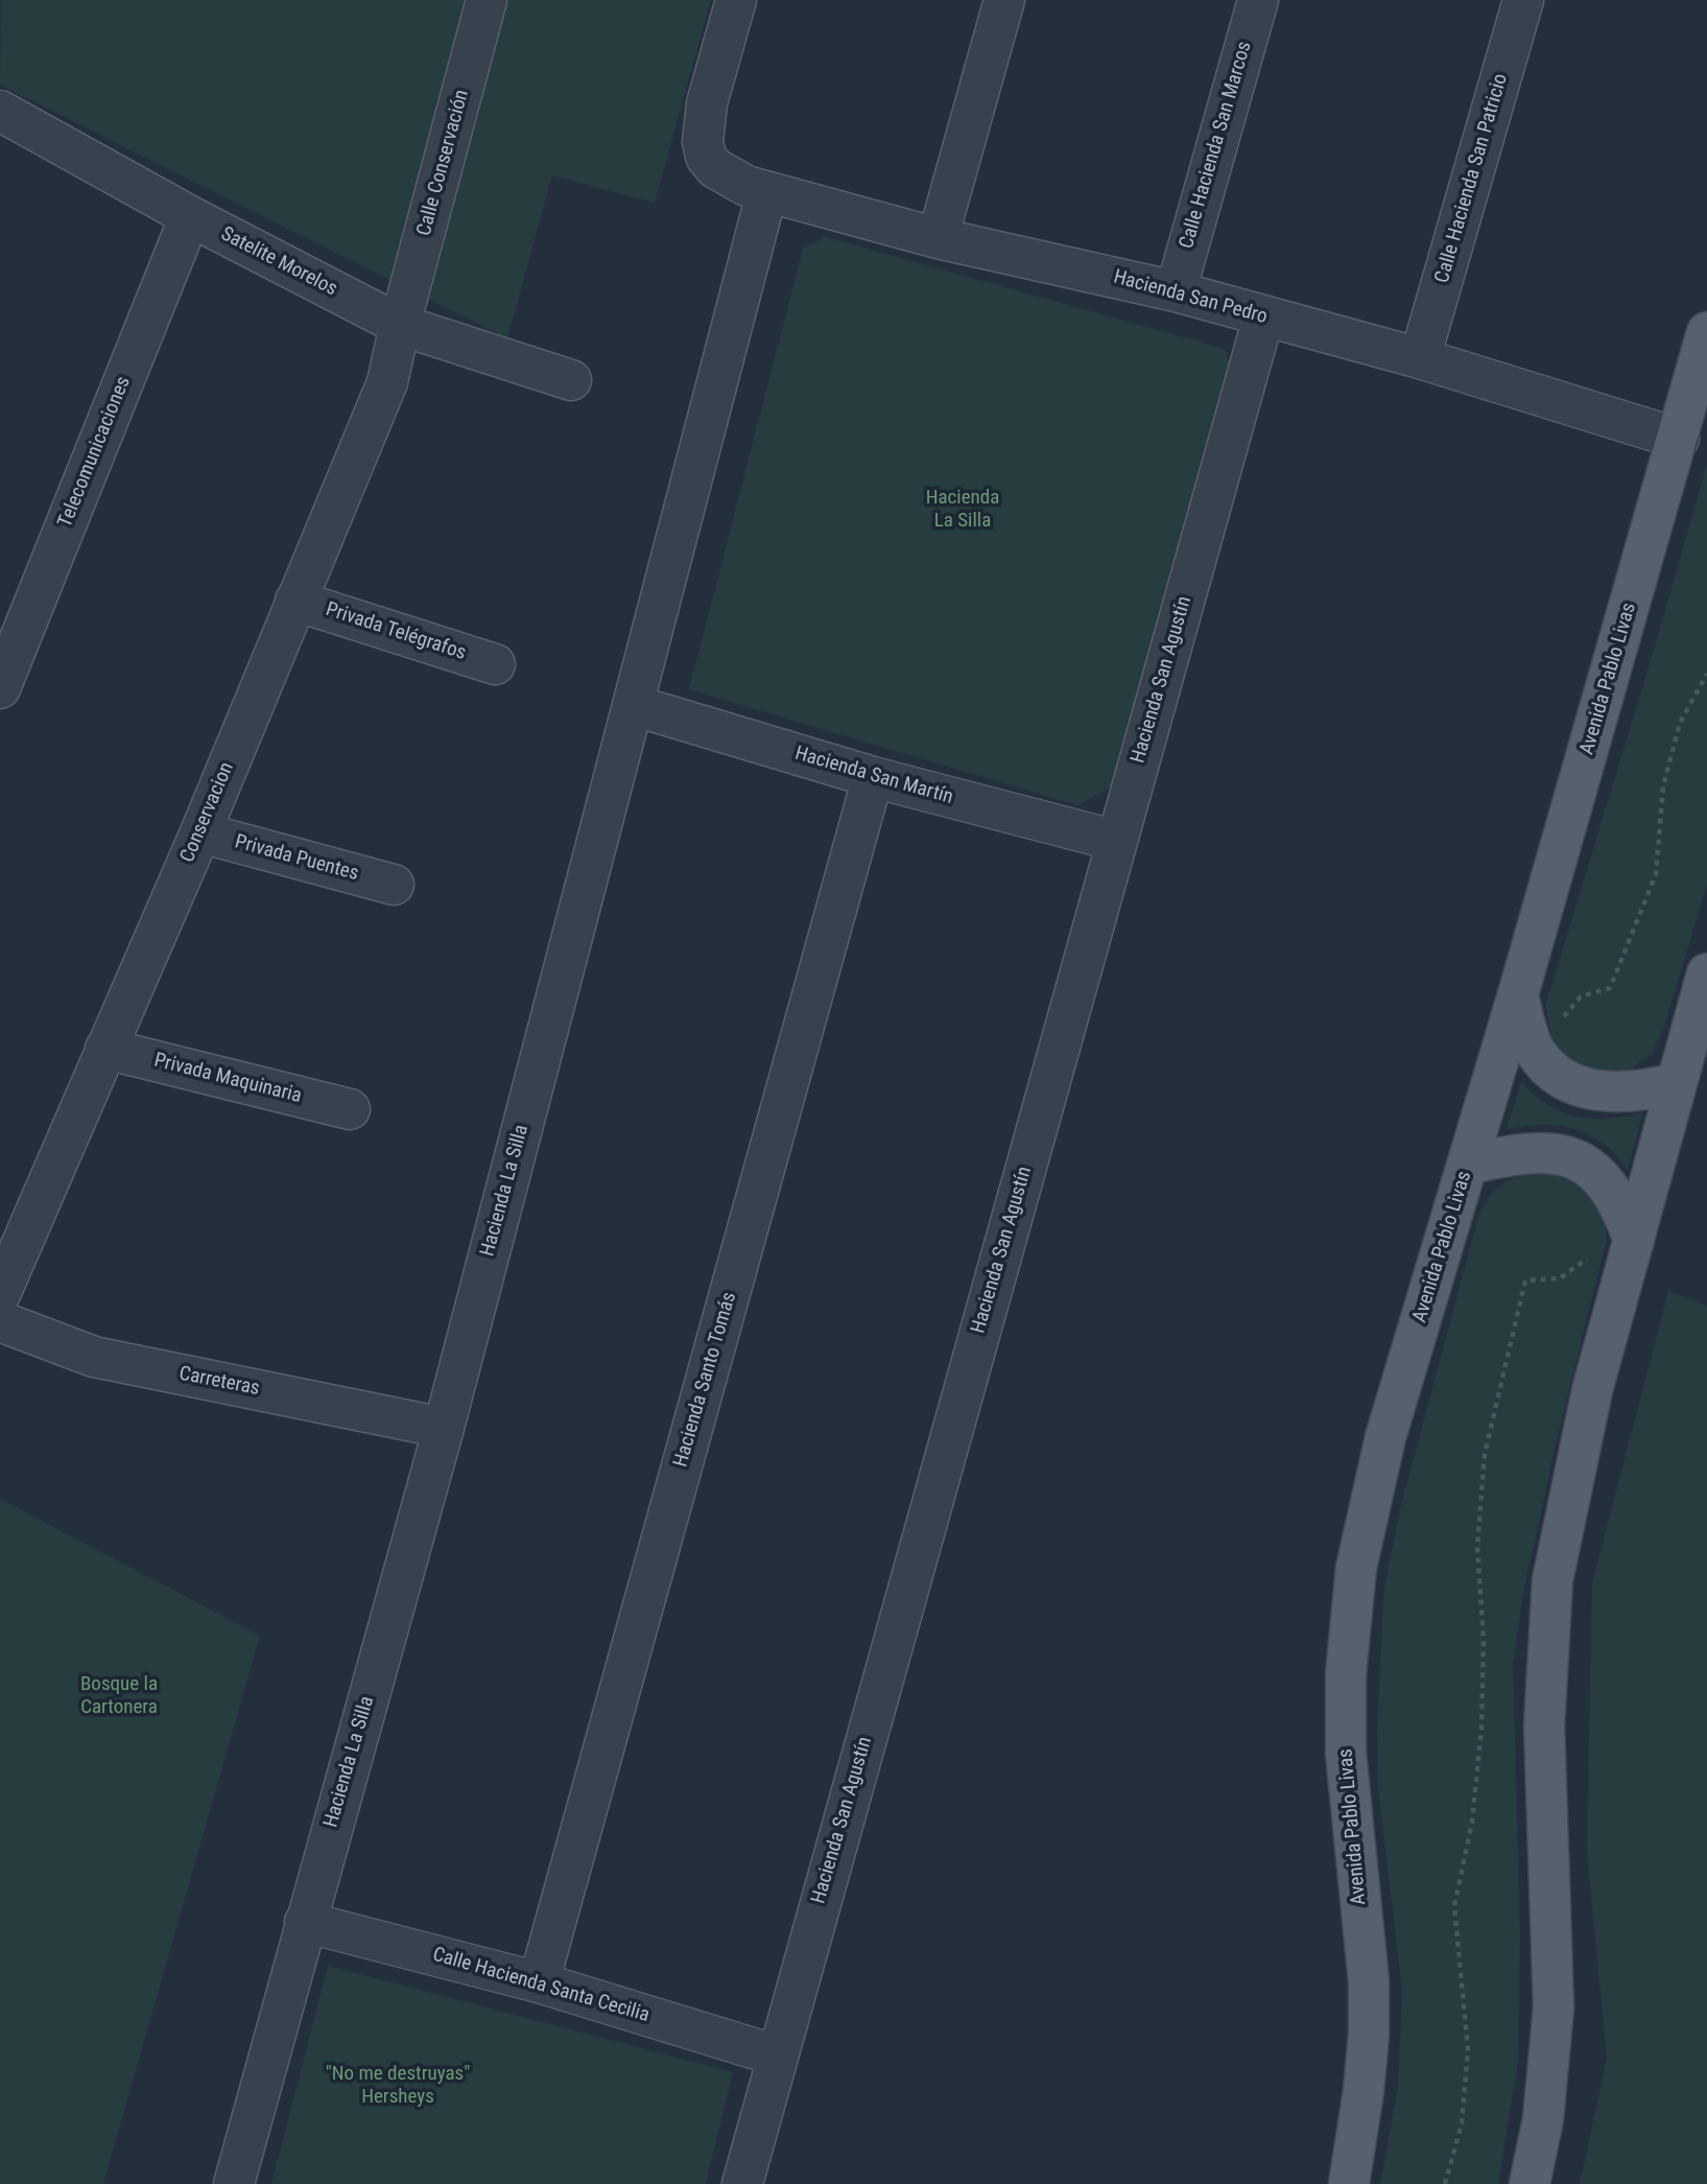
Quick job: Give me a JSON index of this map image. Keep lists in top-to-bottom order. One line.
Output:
{"streets":{"main road":["Avenida Pablo Livas"],"street":["Calle Hacienda San Marcos","Calle Conservación","Calle Hacienda San Patricio","Satelite Morelos","Hacienda San Pedro","Telecomunicaciones","Privada Telégrafos","Hacienda San Agustín","Hacienda San Martín","Conservacion","Privada Puentes","Privada Maquinaria","Hacienda La Silla","Hacienda Santo Tomás","Carreteras","Calle Hacienda Santa Cecilia"]},"crossings":[["Calle Hacienda San Marcos","Hacienda San Pedro"],["Calle Conservación","Satelite Morelos"],["Calle Conservación","Conservacion"],["Calle Hacienda San Patricio","Hacienda San Pedro"],["Satelite Morelos","Telecomunicaciones"],["Satelite Morelos","Conservacion"],["Hacienda San Pedro","Avenida Pablo Livas"],["Hacienda San Pedro","Hacienda San Agustín"],["Hacienda San Pedro","Hacienda La Silla"],["Privada Telégrafos","Conservacion"],["Hacienda San Agustín","Hacienda San Martín"],["Hacienda San Agustín","Calle Hacienda Santa Cecilia"],["Hacienda San Martín","Hacienda La Silla"],["Hacienda San Martín","Hacienda Santo Tomás"],["Conservacion","Privada Puentes"],["Conservacion","Privada Maquinaria"],["Hacienda La Silla","Carreteras"],["Hacienda La Silla","Calle Hacienda Santa Cecilia"],["Hacienda Santo Tomás","Calle Hacienda Santa Cecilia"]],"parks":["Hacienda La Silla","Bosque la Cartonera","\"No me destruyas\" Hersheys"]}
